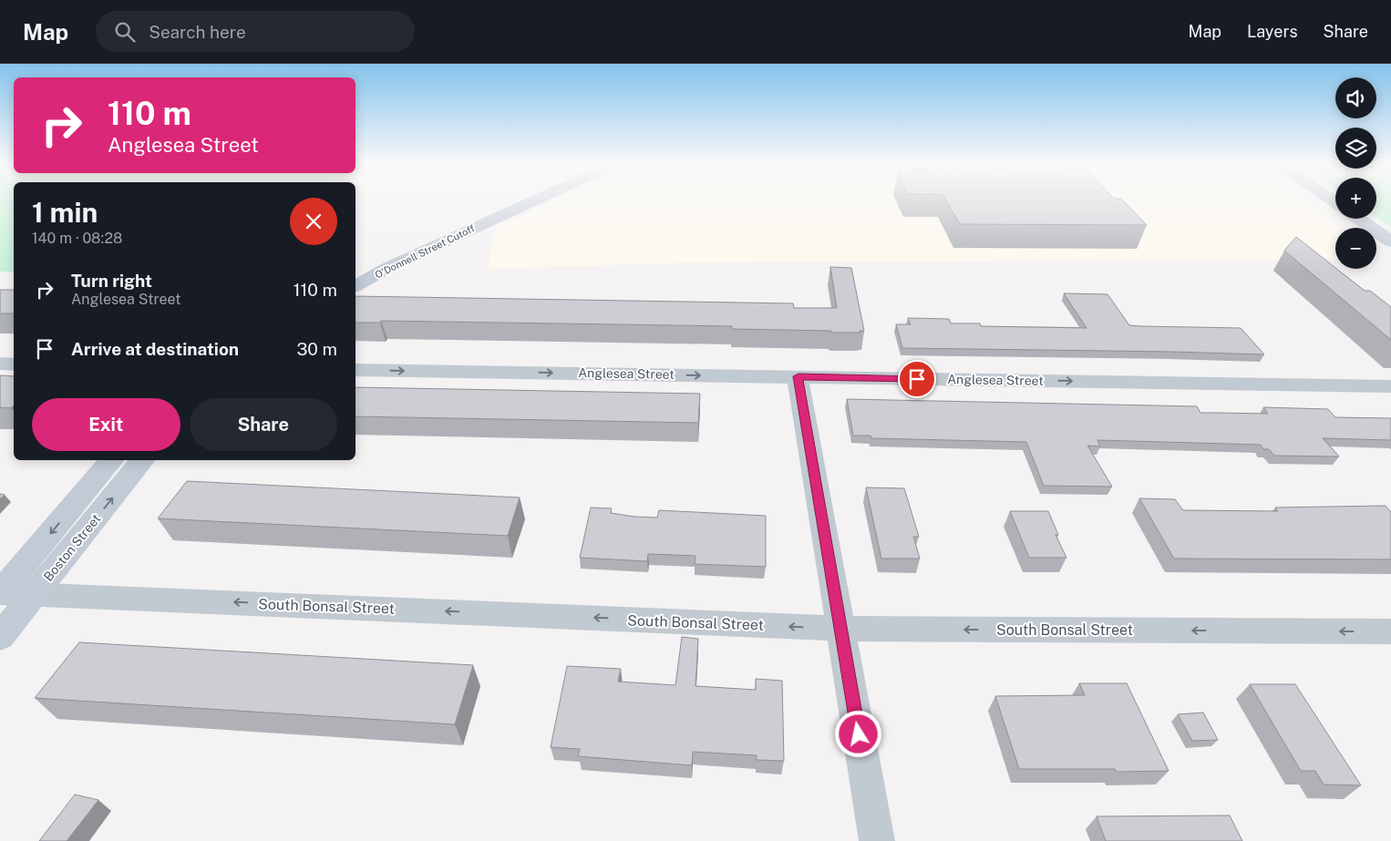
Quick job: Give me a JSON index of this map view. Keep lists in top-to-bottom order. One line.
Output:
{"streets":{"main road":["O'Donnell Street Cutoff","Boston Street"],"street":["Anglesea Street","South Bonsal Street"]},"crossings":[["Boston Street","South Bonsal Street"]],"one_way":["Anglesea Street","South Bonsal Street"],"page":{"header":"Map","search":"Search here","nav":["Map","Layers","Share"],"map_buttons":["+","−"],"turn":["110 m","Anglesea Street"],"heading":["1 min","140 m · 08:28"],"list":[{"name":"Turn right","note":"Anglesea Street","value":"110 m"},{"name":"Arrive at destination","value":"30 m"}],"buttons":["Exit","Share"]}}
